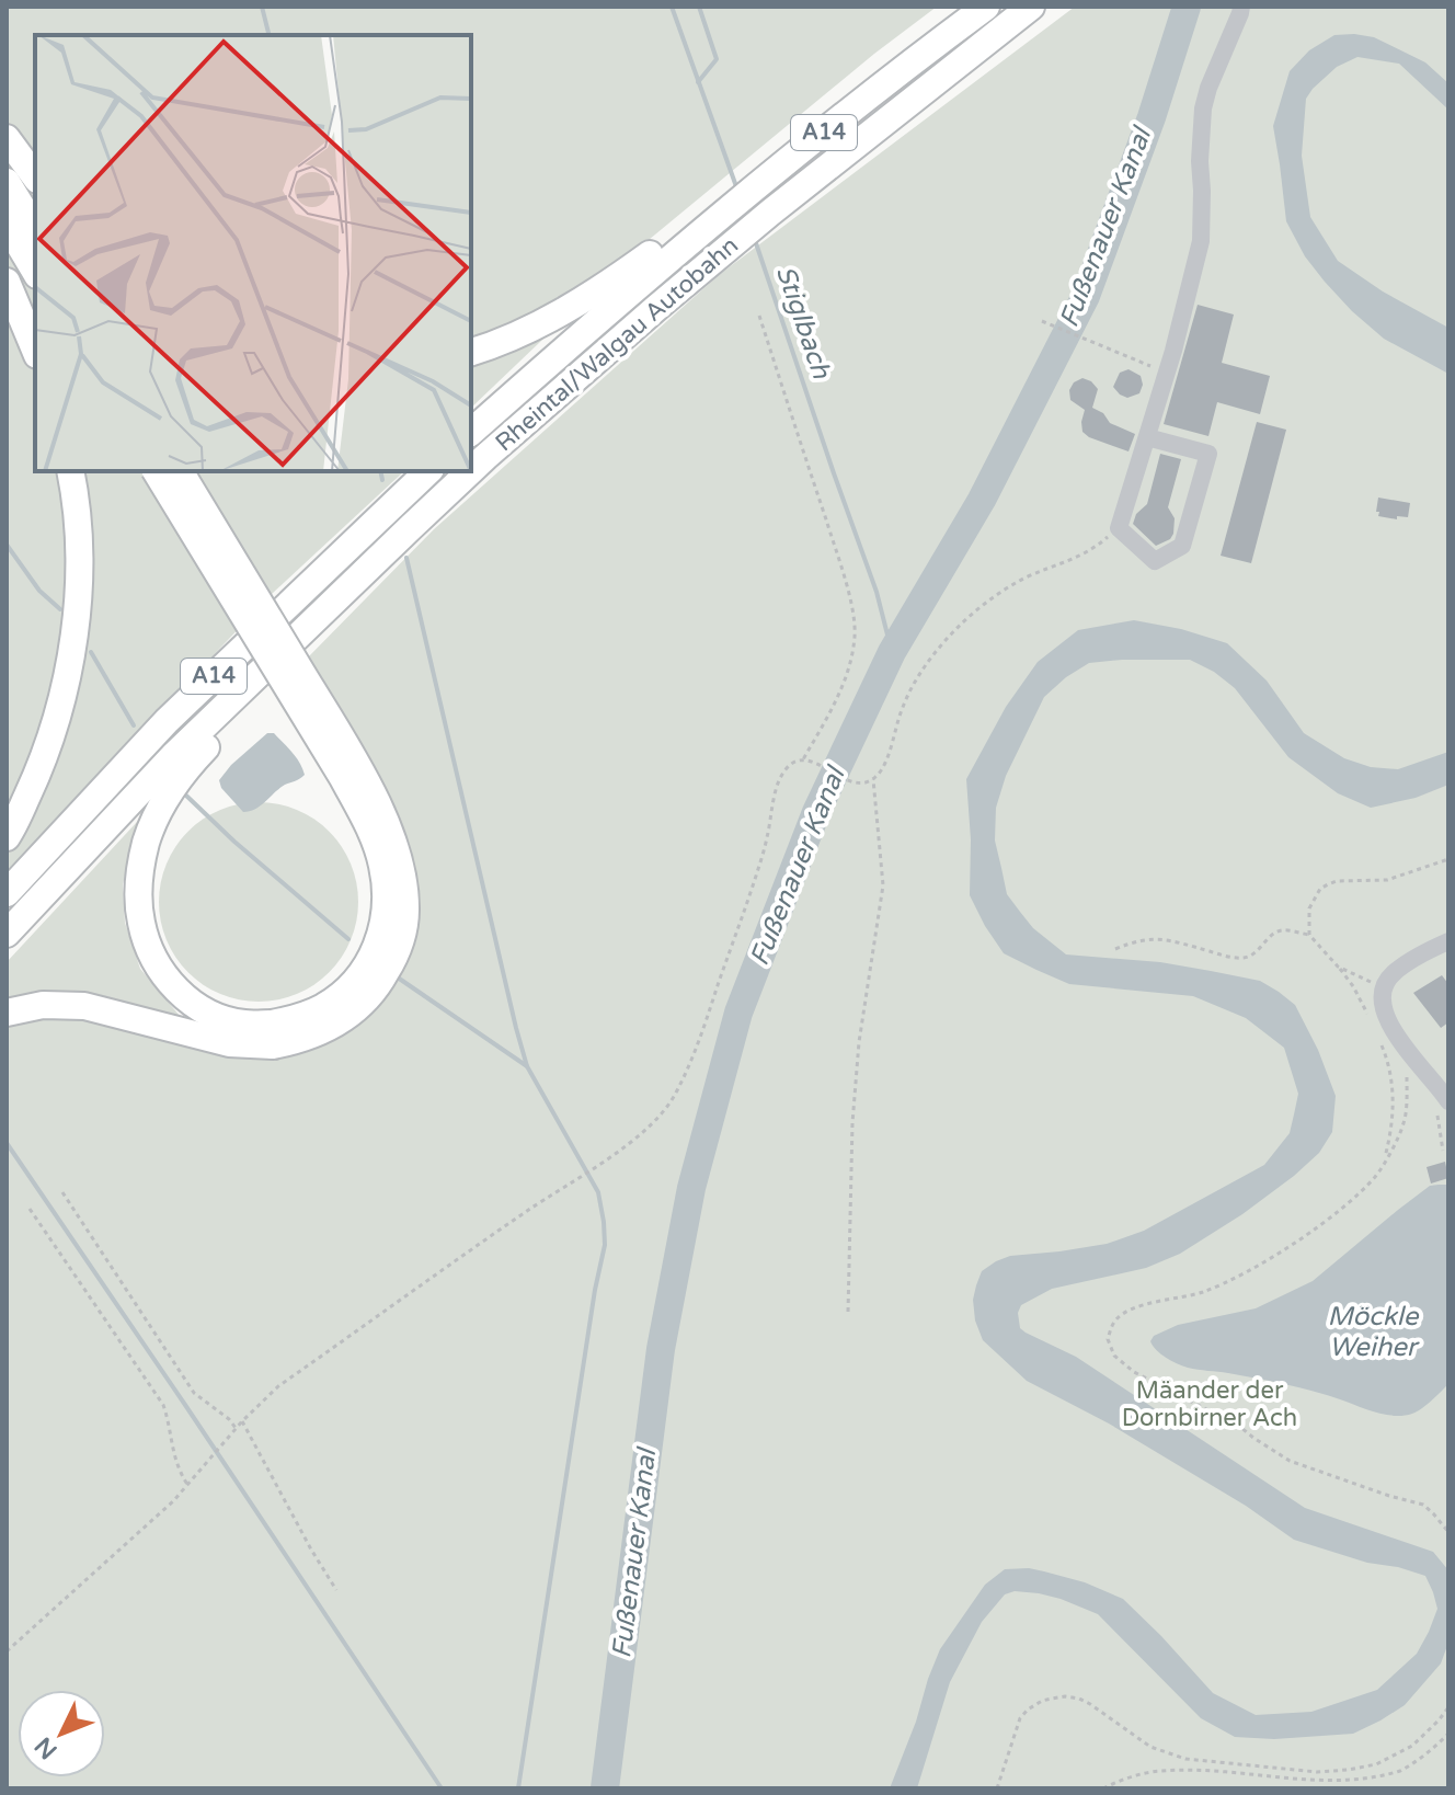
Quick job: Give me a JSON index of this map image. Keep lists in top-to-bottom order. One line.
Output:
{"streets":{"highway":["A14","Rheintal/Walgau Autobahn"]},"water":["Fußenauer Kanal","Stiglbach","Möckle Weiher"],"parks":["Mäander der Dornbirner Ach"],"north":"bottom left"}
